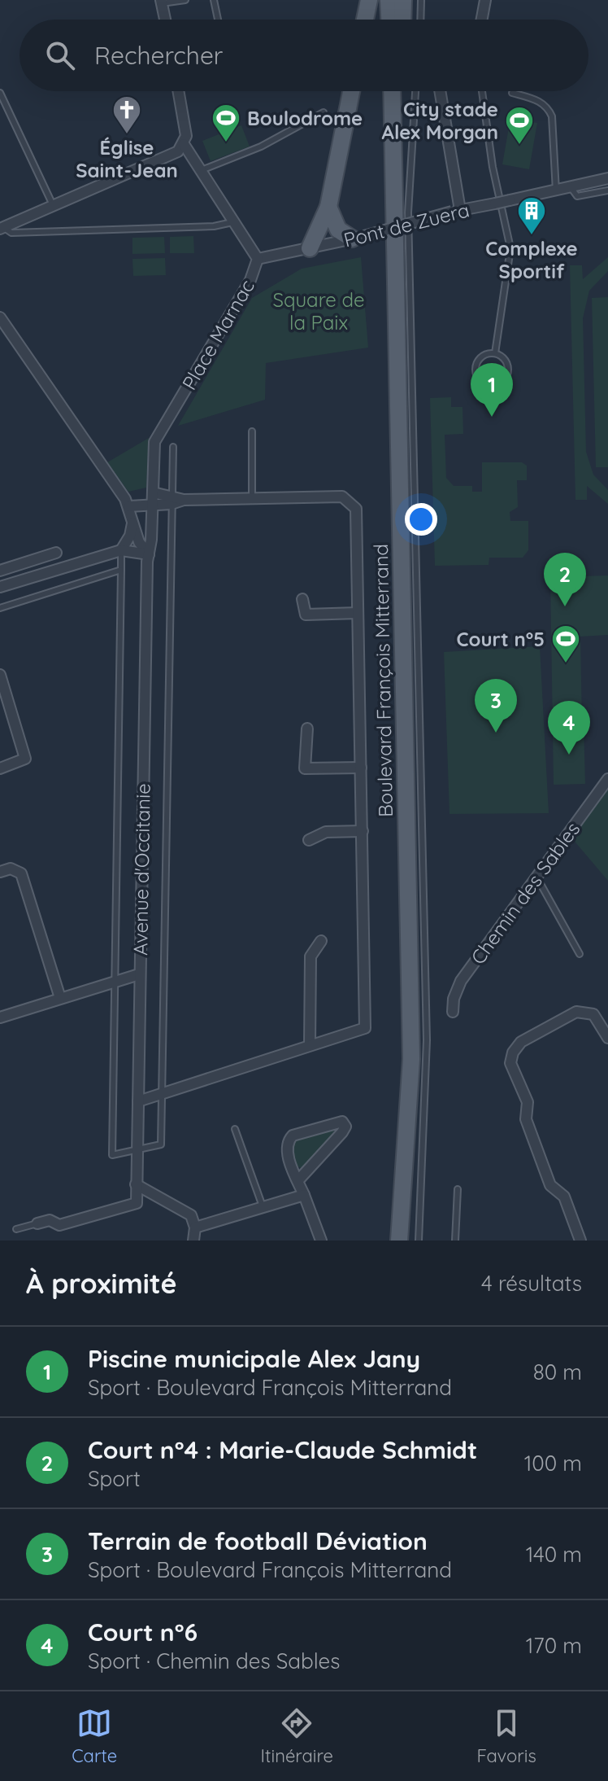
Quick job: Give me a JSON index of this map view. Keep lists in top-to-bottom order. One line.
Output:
{"streets":{"main road":["Boulevard François Mitterrand"],"street":["Pont de Zuera","Place Marnac","Avenue d'Occitanie","Chemin des Sables"]},"crossings":[["Pont de Zuera","Place Marnac"],["Place Marnac","Avenue d'Occitanie"]],"parks":["Square de la Paix"],"places":{"church":["Église Saint-Jean"],"sports":["Boulodrome","City stade Alex Morgan","Court n°5"],"building":["Complexe Sportif"]},"page":{"search":"Rechercher","pins":["1","2","3","4"],"heading":["À proximité","4 résultats"],"list":[{"mark":"1","name":"Piscine municipale Alex Jany","note":"Sport · Boulevard François Mitterrand","value":"80 m"},{"mark":"2","name":"Court n°4 : Marie-Claude Schmidt","note":"Sport","value":"100 m"},{"mark":"3","name":"Terrain de football Déviation","note":"Sport · Boulevard François Mitterrand","value":"140 m"},{"mark":"4","name":"Court n°6","note":"Sport · Chemin des Sables","value":"170 m"}],"nav":["Carte","Itinéraire","Favoris"]}}
